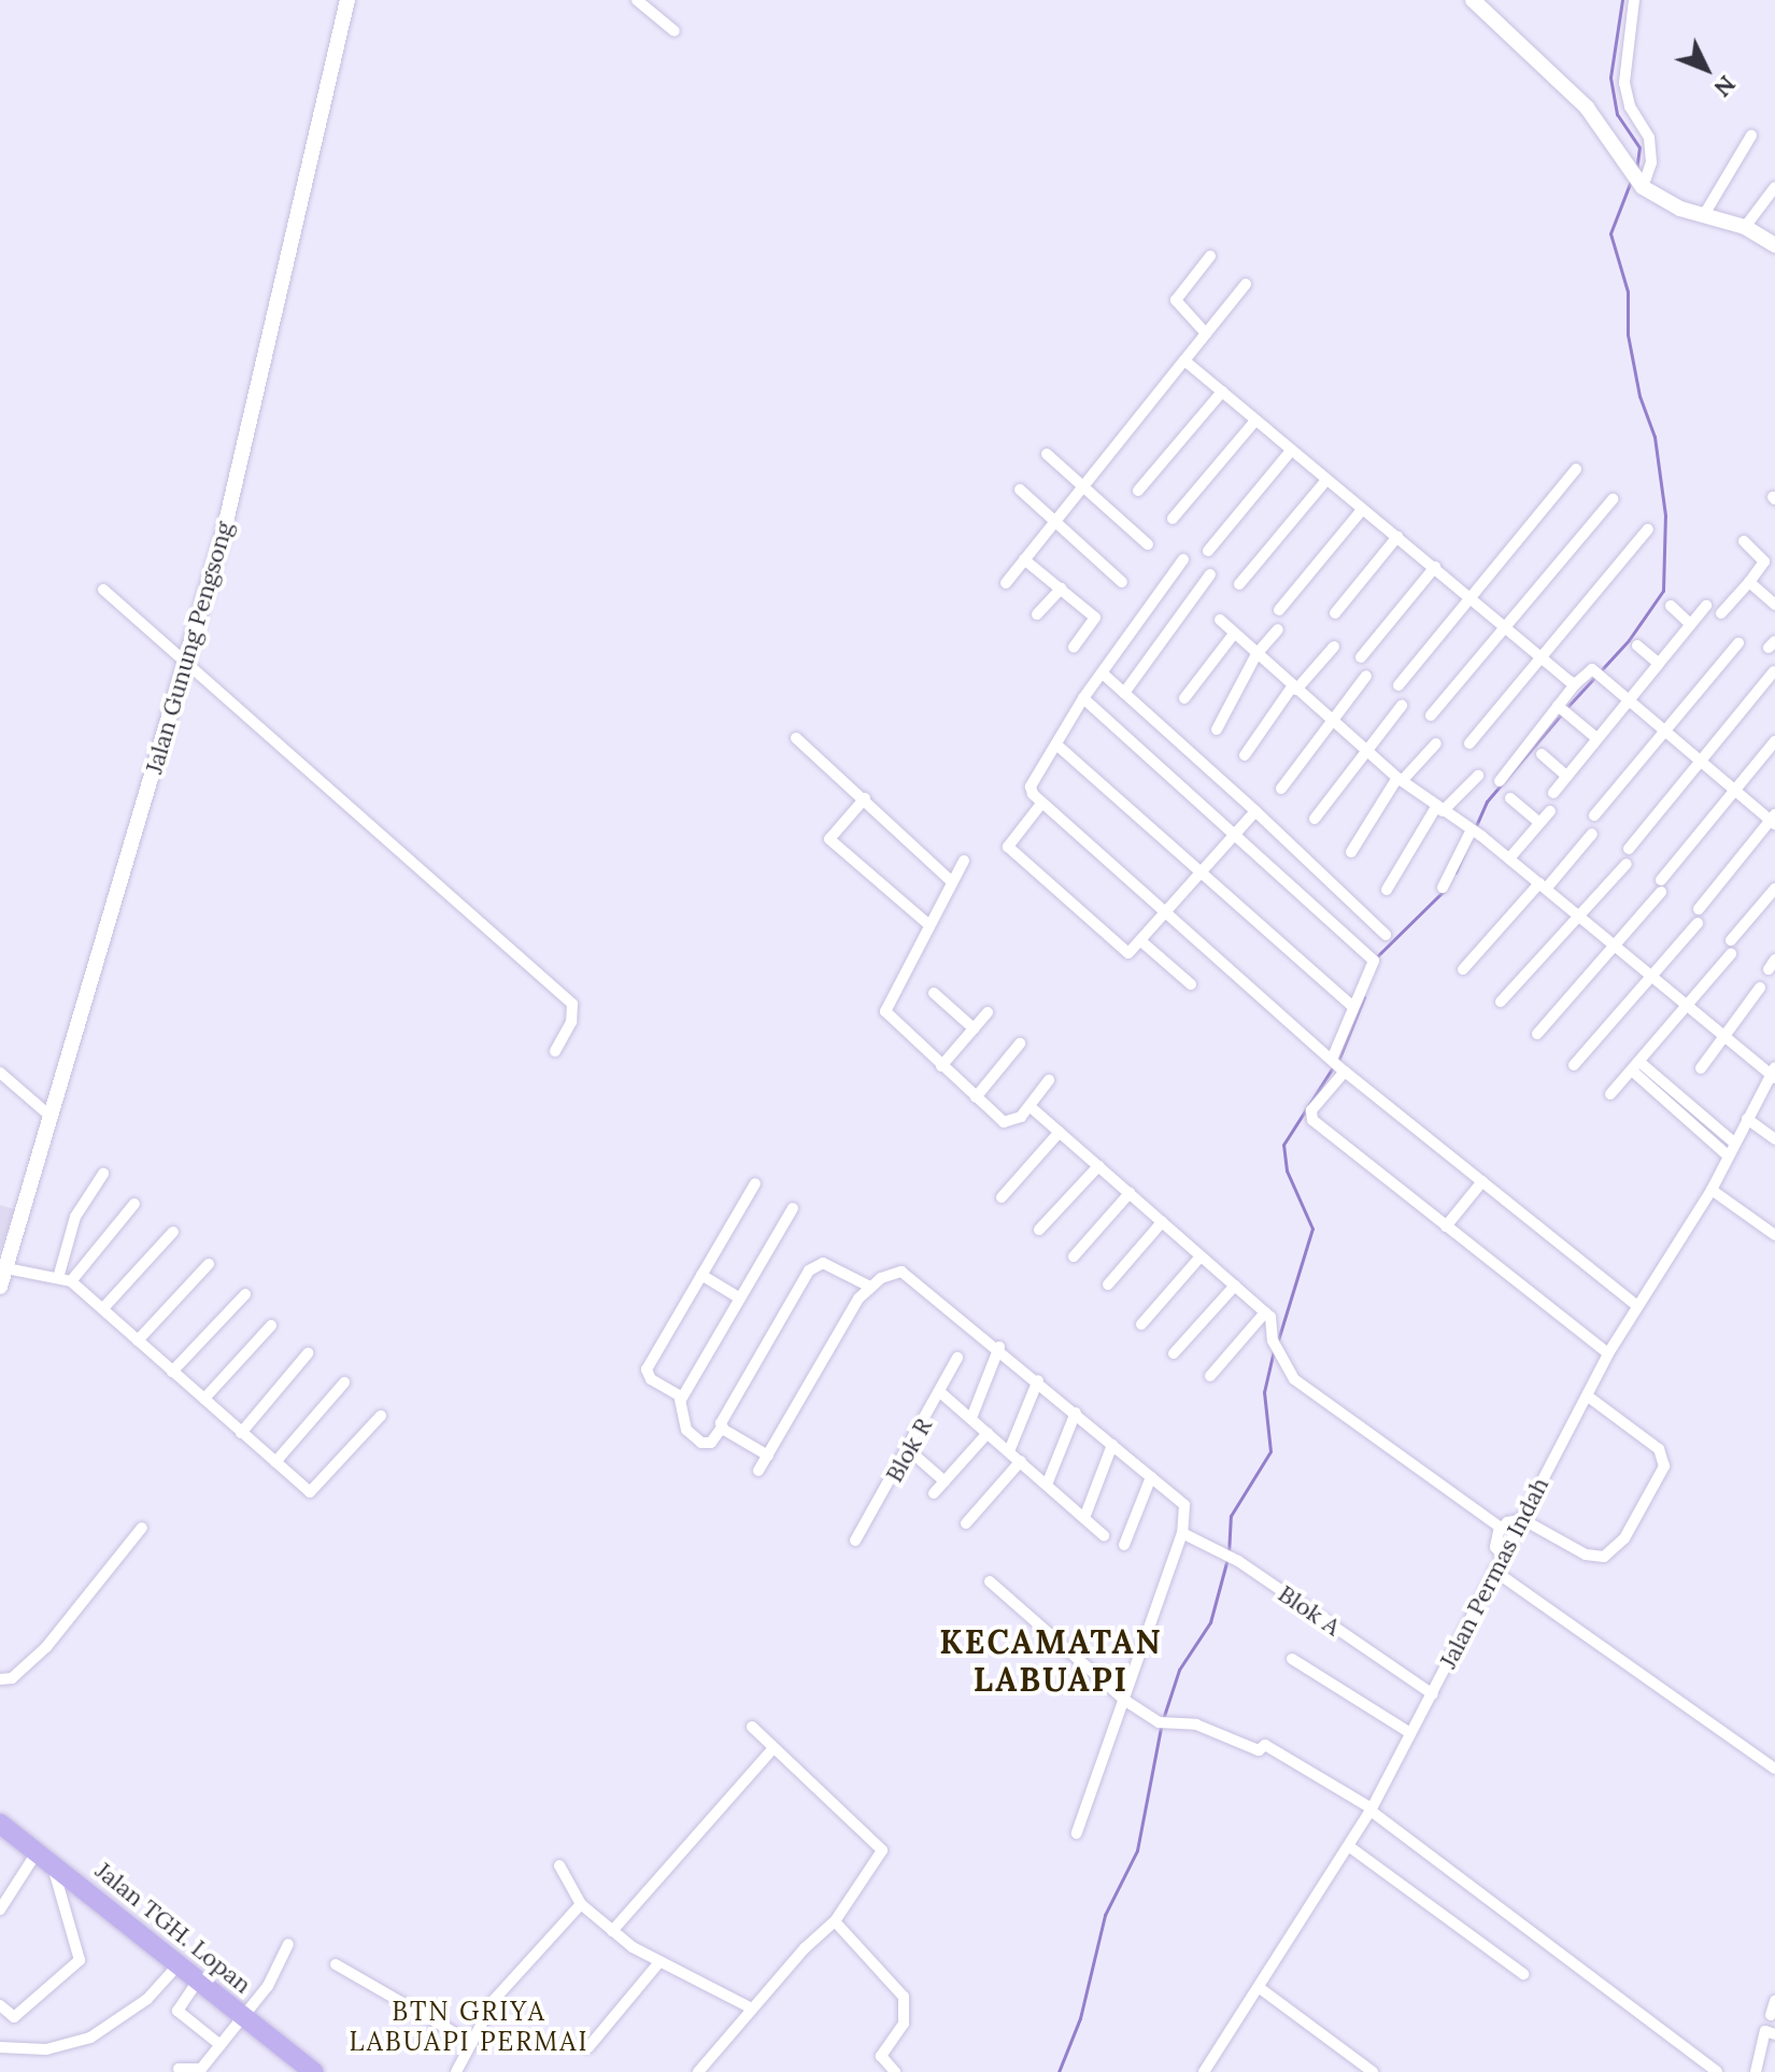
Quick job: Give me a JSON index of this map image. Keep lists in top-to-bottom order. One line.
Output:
{"streets":{"highway":["Jalan TGH. Lopan"],"street":["Jalan Gunung Pengsong","Blok R","Jalan Permas Indah","Blok A"]},"crossings":[["Jalan Permas Indah","Blok A"]],"districts":["KECAMATAN LABUAPI","BTN GRIYA LABUAPI PERMAI"],"north":"bottom right"}
